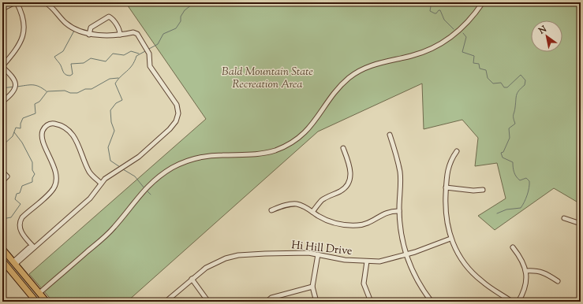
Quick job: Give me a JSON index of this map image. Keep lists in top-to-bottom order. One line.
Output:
{"streets":{"street":["Hi Hill Drive"]},"parks":["Bald Mountain State Recreation Area"],"north":"top left"}
